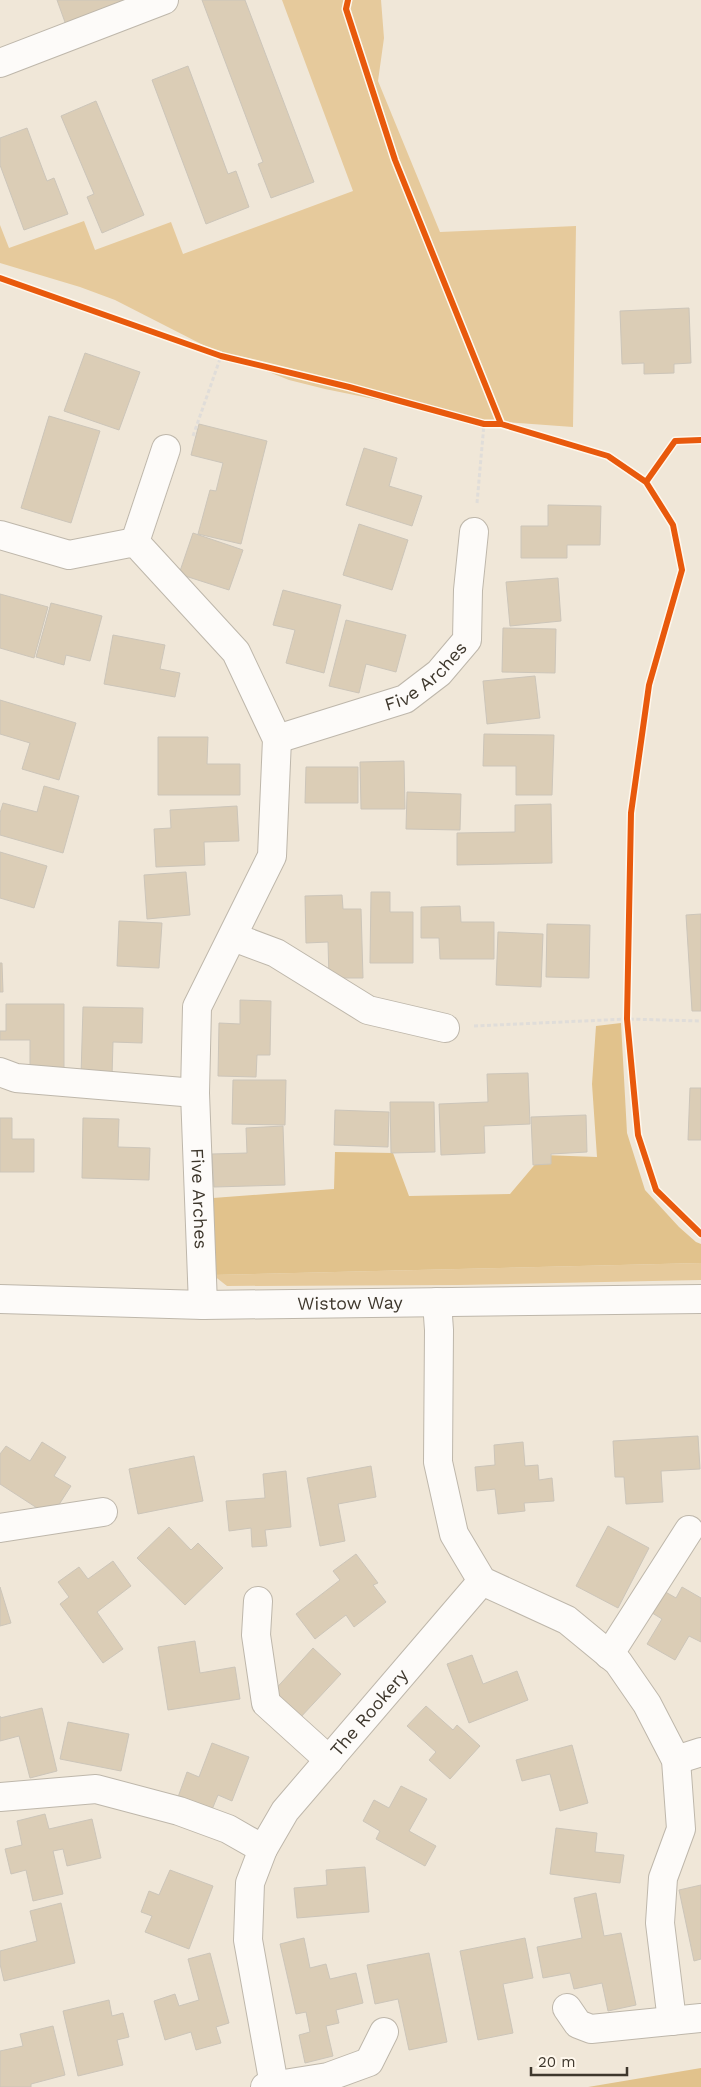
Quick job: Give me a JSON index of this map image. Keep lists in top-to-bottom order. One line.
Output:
{"streets":{"street":["Five Arches","Wistow Way","The Rookery"]},"crossings":[["Five Arches","Wistow Way"]],"scale_bar":"20 m"}
